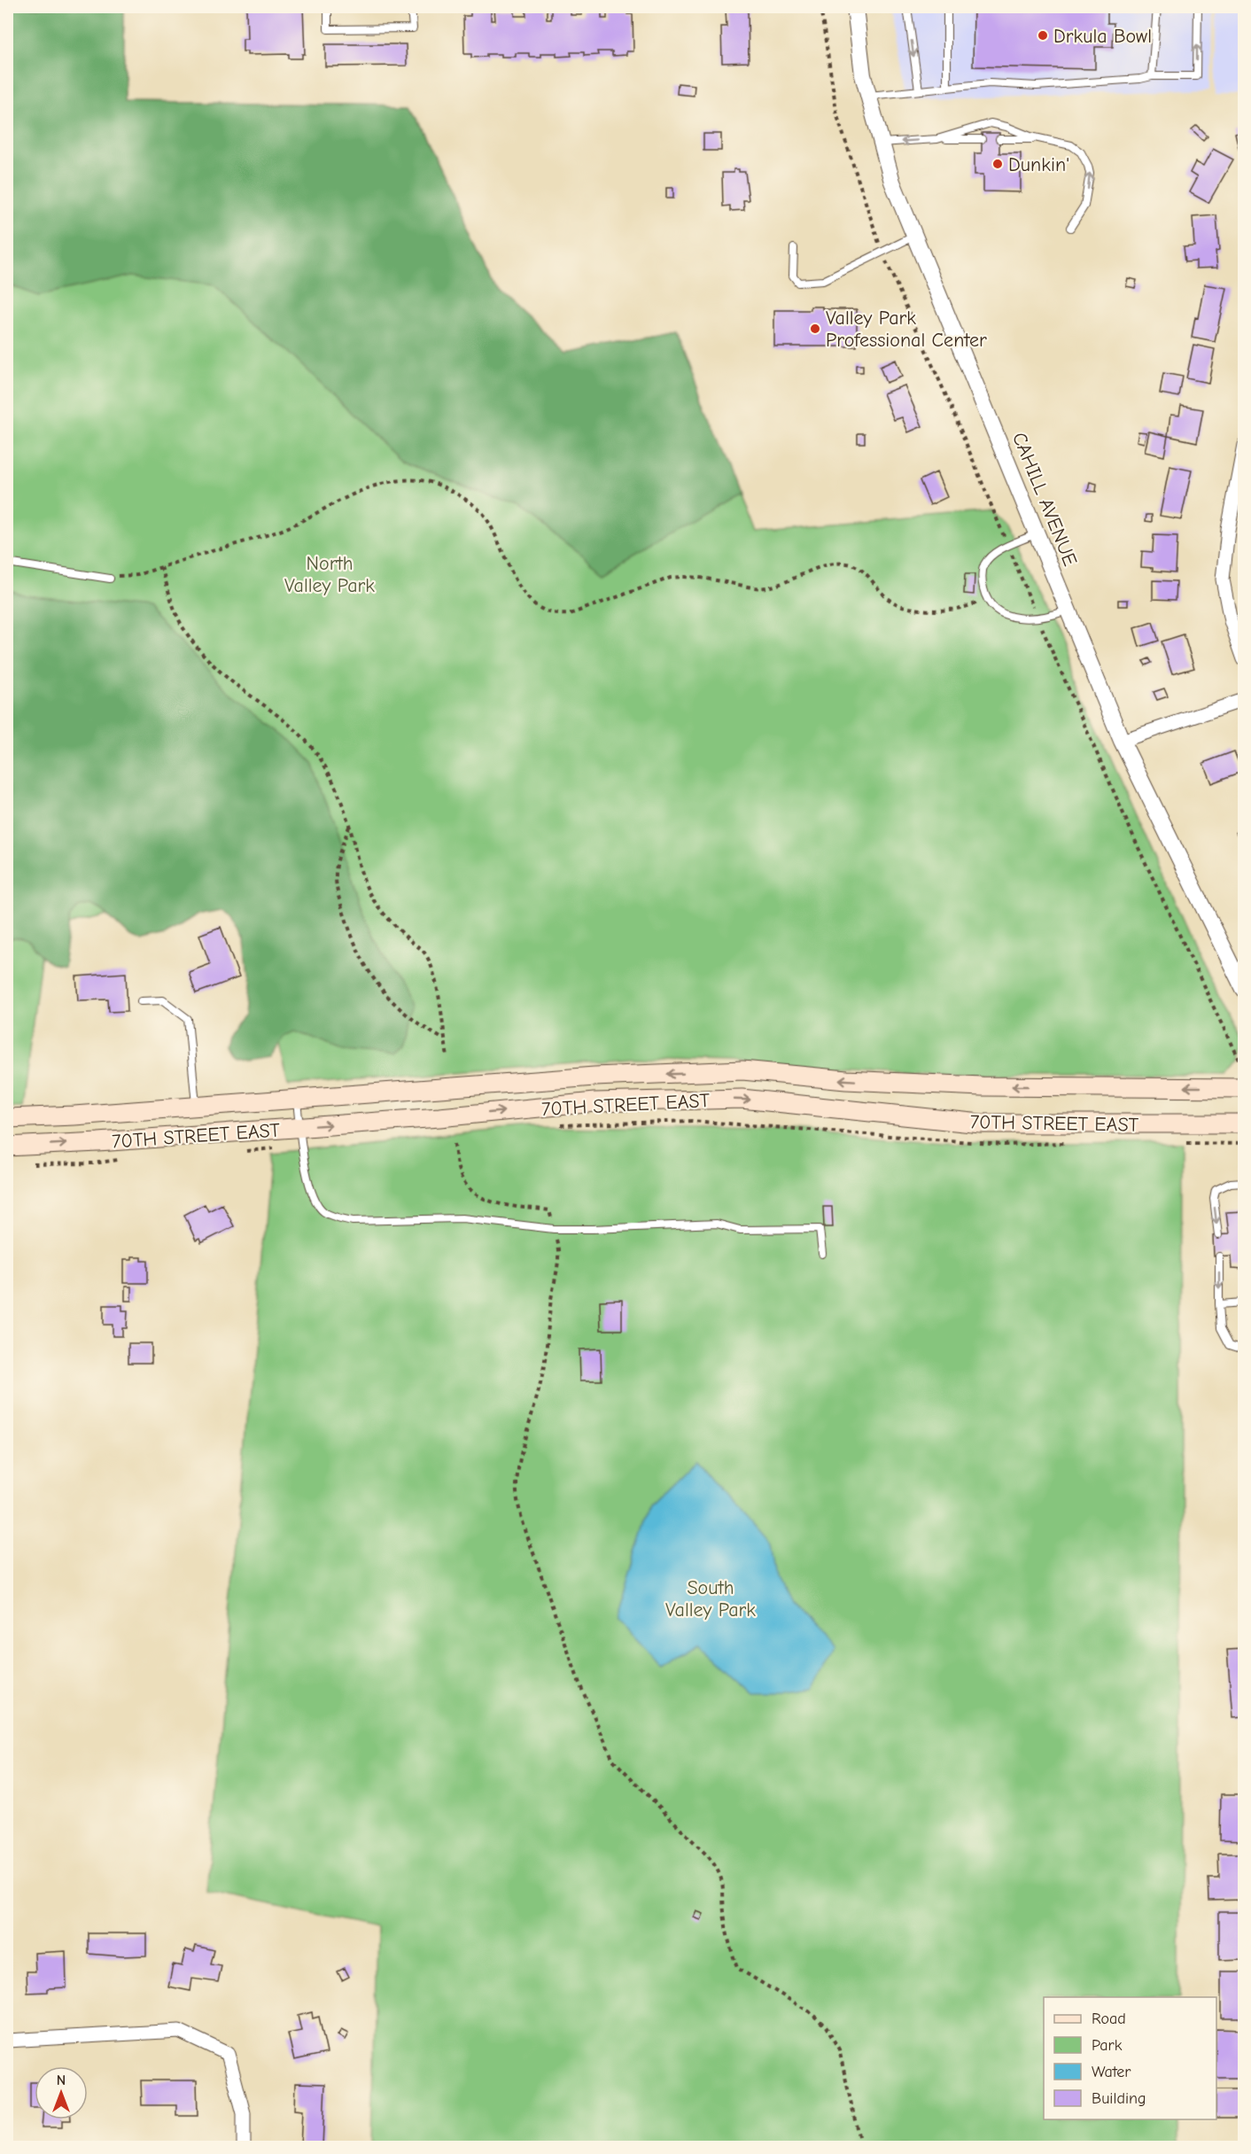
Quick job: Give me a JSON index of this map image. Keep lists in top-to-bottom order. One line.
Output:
{"streets":{"main road":["70TH STREET EAST"],"street":["CAHILL AVENUE"]},"parks":["North Valley Park","South Valley Park"],"places":["Drkula Bowl","Dunkin'","Valley Park Professional Center"],"legend":["Road","Park","Water","Building"],"north":"top"}
